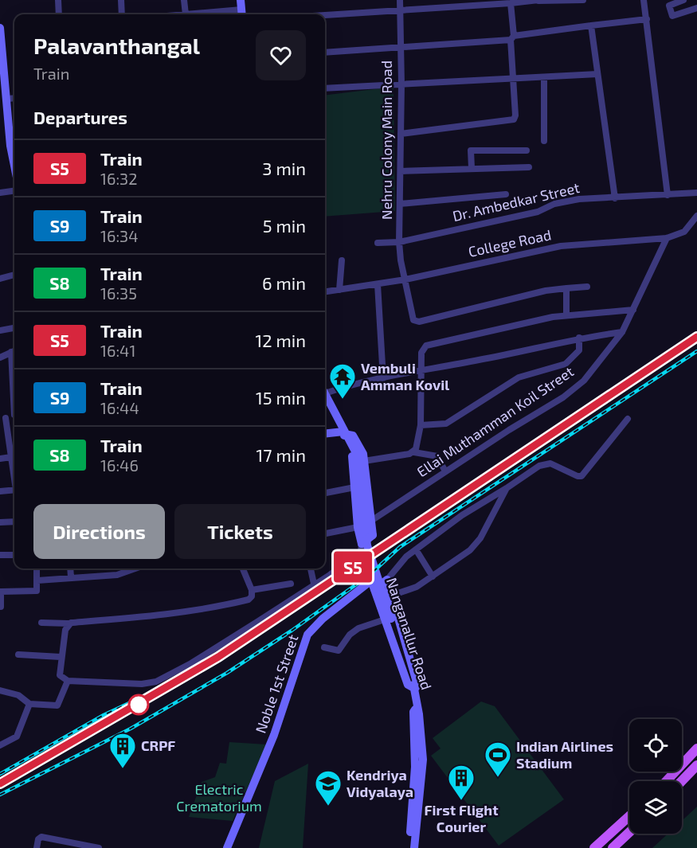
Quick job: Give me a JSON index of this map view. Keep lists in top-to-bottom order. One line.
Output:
{"streets":{"street":["Nehru Colony Main Road","Dr. Ambedkar Street","College Road","Ellai Muthamman Koil Street","Nanganallur Road","Noble 1st Street"]},"crossings":[["Nehru Colony Main Road","Dr. Ambedkar Street"],["Nehru Colony Main Road","College Road"],["College Road","Ellai Muthamman Koil Street"]],"parks":["Electric Crematorium"],"places":{"temple":["Vembuli Amman Kovil"],"building":["CRPF","First Flight Courier"],"sports":["Indian Airlines Stadium"],"school or university":["Kendriya Vidyalaya"]},"page":{"on_map":"S5","heading":[["Palavanthangal","Train"],"Departures"],"list":[{"mark":"S5","name":"Train","note":"16:32","value":"3 min"},{"mark":"S9","name":"Train","note":"16:34","value":"5 min"},{"mark":"S8","name":"Train","note":"16:35","value":"6 min"},{"mark":"S5","name":"Train","note":"16:41","value":"12 min"},{"mark":"S9","name":"Train","note":"16:44","value":"15 min"},{"mark":"S8","name":"Train","note":"16:46","value":"17 min"}],"buttons":["Directions","Tickets"]}}
